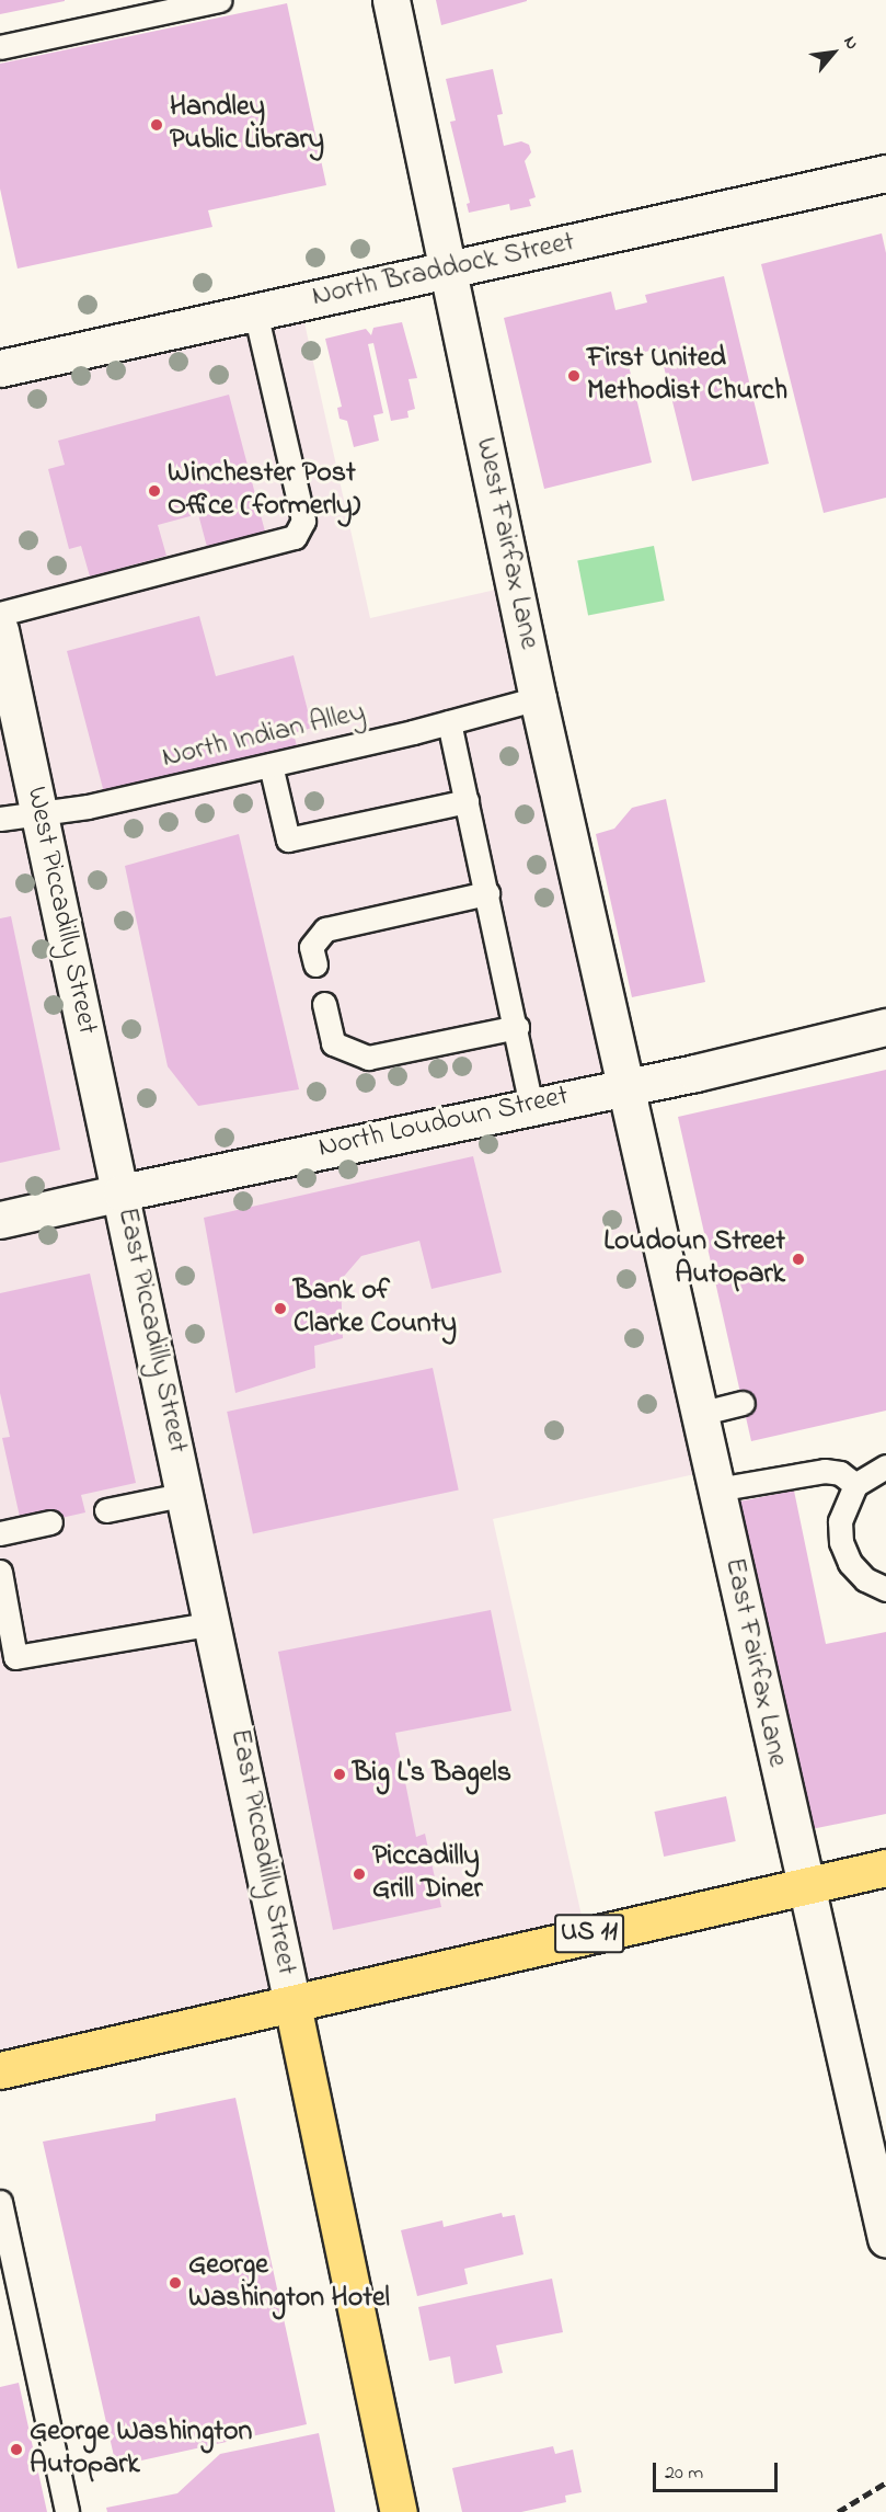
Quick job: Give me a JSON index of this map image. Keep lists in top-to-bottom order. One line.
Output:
{"streets":{"main road":["East Piccadilly Street","US 11"],"street":["North Braddock Street","West Fairfax Lane","West Piccadilly Street","North Loudoun Street","East Fairfax Lane"],"lane":["North Indian Alley"]},"crossings":[["North Braddock Street","West Fairfax Lane"],["West Fairfax Lane","North Indian Alley"],["West Fairfax Lane","North Loudoun Street"],["West Fairfax Lane","East Fairfax Lane"],["North Indian Alley","West Piccadilly Street"],["West Piccadilly Street","North Loudoun Street"],["West Piccadilly Street","East Piccadilly Street"],["North Loudoun Street","East Piccadilly Street"],["North Loudoun Street","East Fairfax Lane"],["East Piccadilly Street","US 11"],["East Fairfax Lane","US 11"]],"places":["Handley Public Library","First United Methodist Church","Winchester Post Office (formerly)","Loudoun Street Autopark","Bank of Clarke County","Big L's Bagels","Piccadilly Grill Diner","George Washington Hotel","George Washington Autopark"],"scale_bar":"20 m","north":"top right"}
